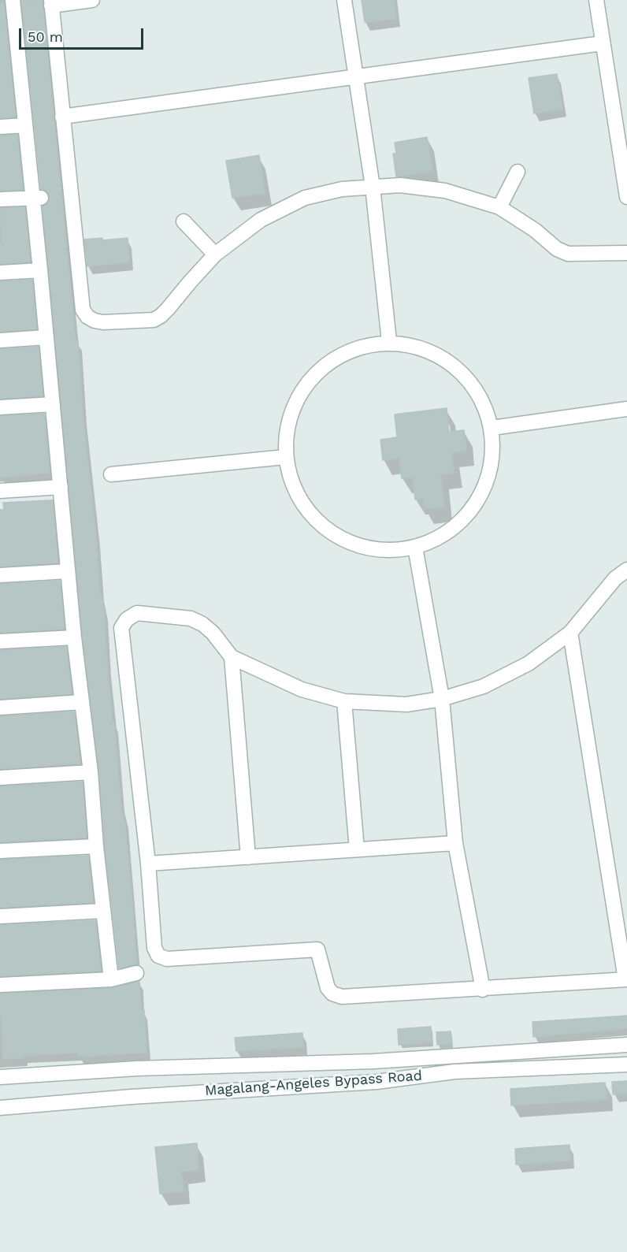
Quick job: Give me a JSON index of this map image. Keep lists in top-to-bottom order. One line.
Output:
{"streets":{"street":["Magalang-Angeles Bypass Road"]},"scale_bar":"50 m"}
